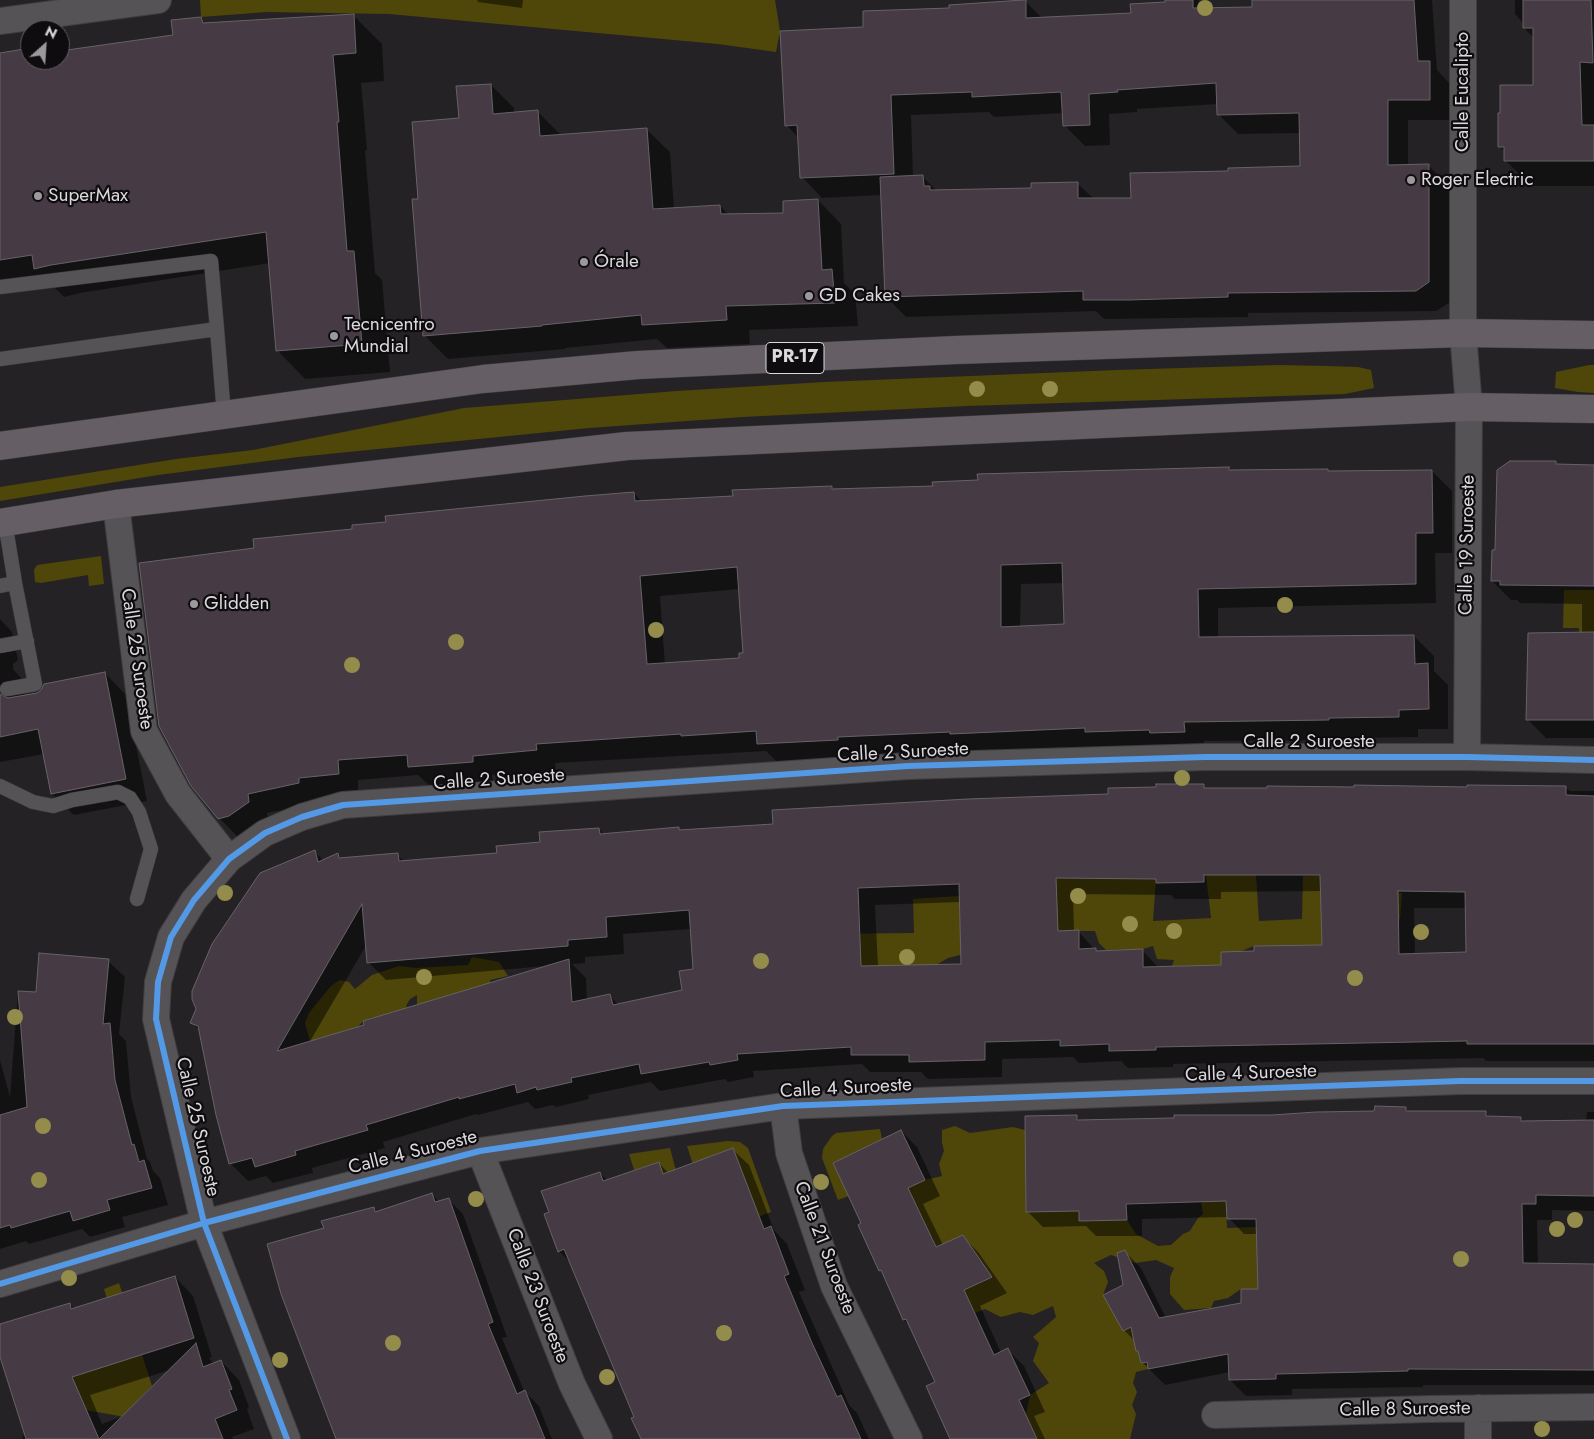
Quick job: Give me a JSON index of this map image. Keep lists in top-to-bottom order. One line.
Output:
{"streets":{"main road":["PR-17"],"street":["Calle Eucalipto","Calle 19 Suroeste","Calle 25 Suroeste","Calle 2 Suroeste","Calle 4 Suroeste","Calle 21 Suroeste","Calle 23 Suroeste","Calle 8 Suroeste"]},"crossings":[["Calle Eucalipto","PR-17"],["Calle Eucalipto","Calle 19 Suroeste"],["PR-17","Calle 19 Suroeste"],["Calle 19 Suroeste","Calle 2 Suroeste"],["Calle 25 Suroeste","Calle 2 Suroeste"],["Calle 25 Suroeste","Calle 4 Suroeste"],["Calle 4 Suroeste","Calle 21 Suroeste"],["Calle 4 Suroeste","Calle 23 Suroeste"]],"places":["Roger Electric","SuperMax","Órale","GD Cakes","Tecnicentro Mundial","Glidden"],"north":"top right"}
